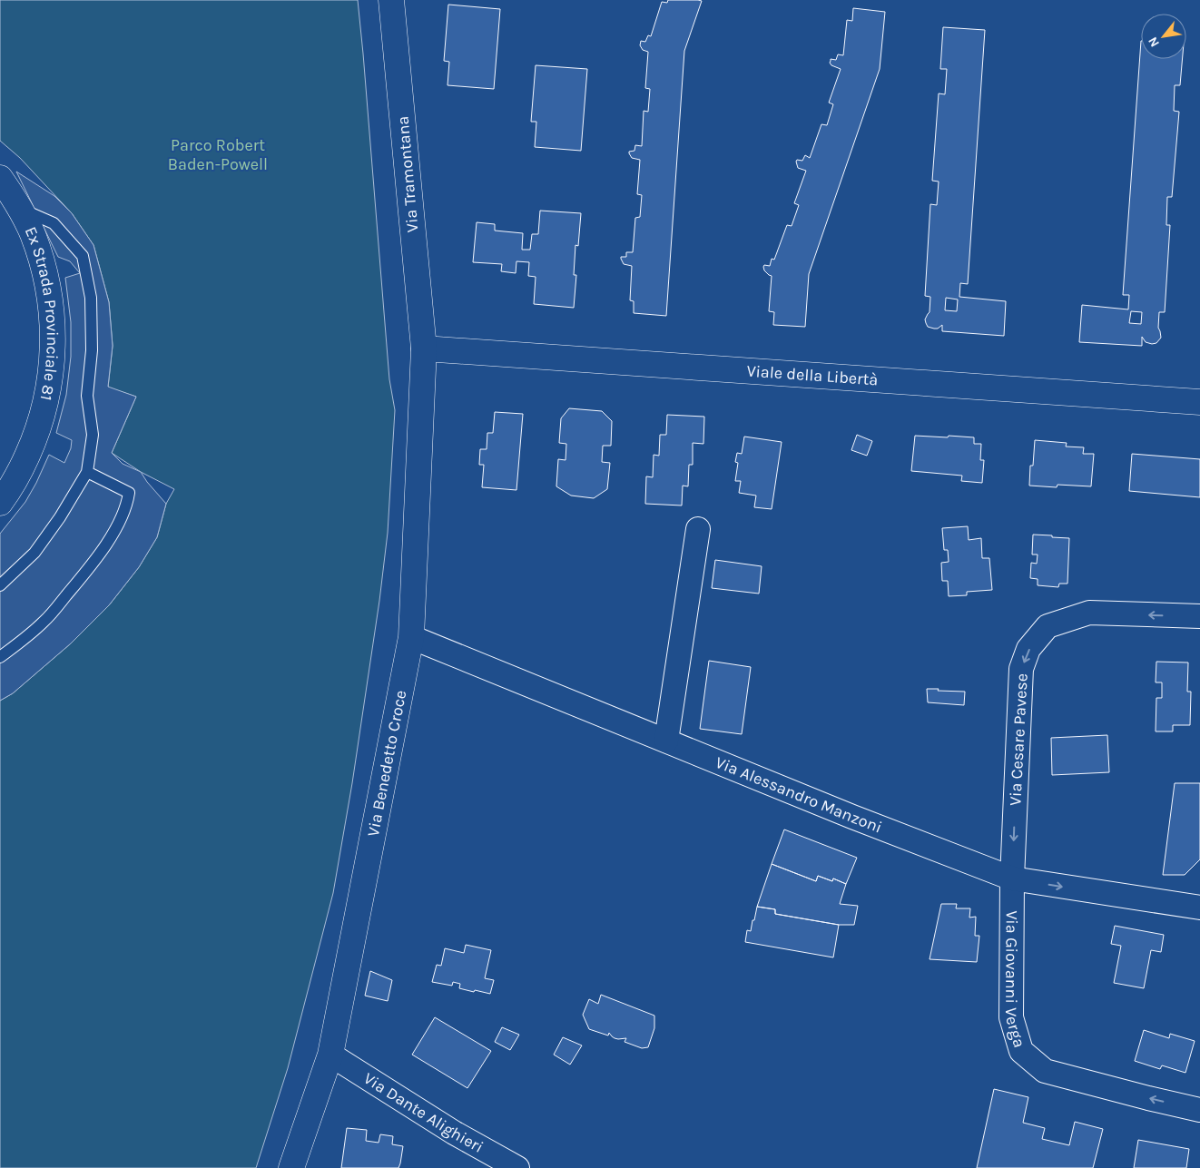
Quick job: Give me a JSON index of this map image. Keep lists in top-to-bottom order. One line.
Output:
{"streets":{"street":["Via Tramontana","Ex Strada Provinciale 81","Viale della Libertà","Via Cesare Pavese","Via Benedetto Croce","Via Alessandro Manzoni","Via Giovanni Verga","Via Dante Alighieri"]},"crossings":[["Via Tramontana","Viale della Libertà"],["Via Tramontana","Via Benedetto Croce"],["Viale della Libertà","Via Benedetto Croce"],["Via Cesare Pavese","Via Alessandro Manzoni"],["Via Cesare Pavese","Via Giovanni Verga"],["Via Benedetto Croce","Via Alessandro Manzoni"],["Via Benedetto Croce","Via Dante Alighieri"],["Via Alessandro Manzoni","Via Giovanni Verga"]],"one_way":["Via Giovanni Verga"],"parks":["Parco Robert Baden-Powell"],"north":"bottom left"}
